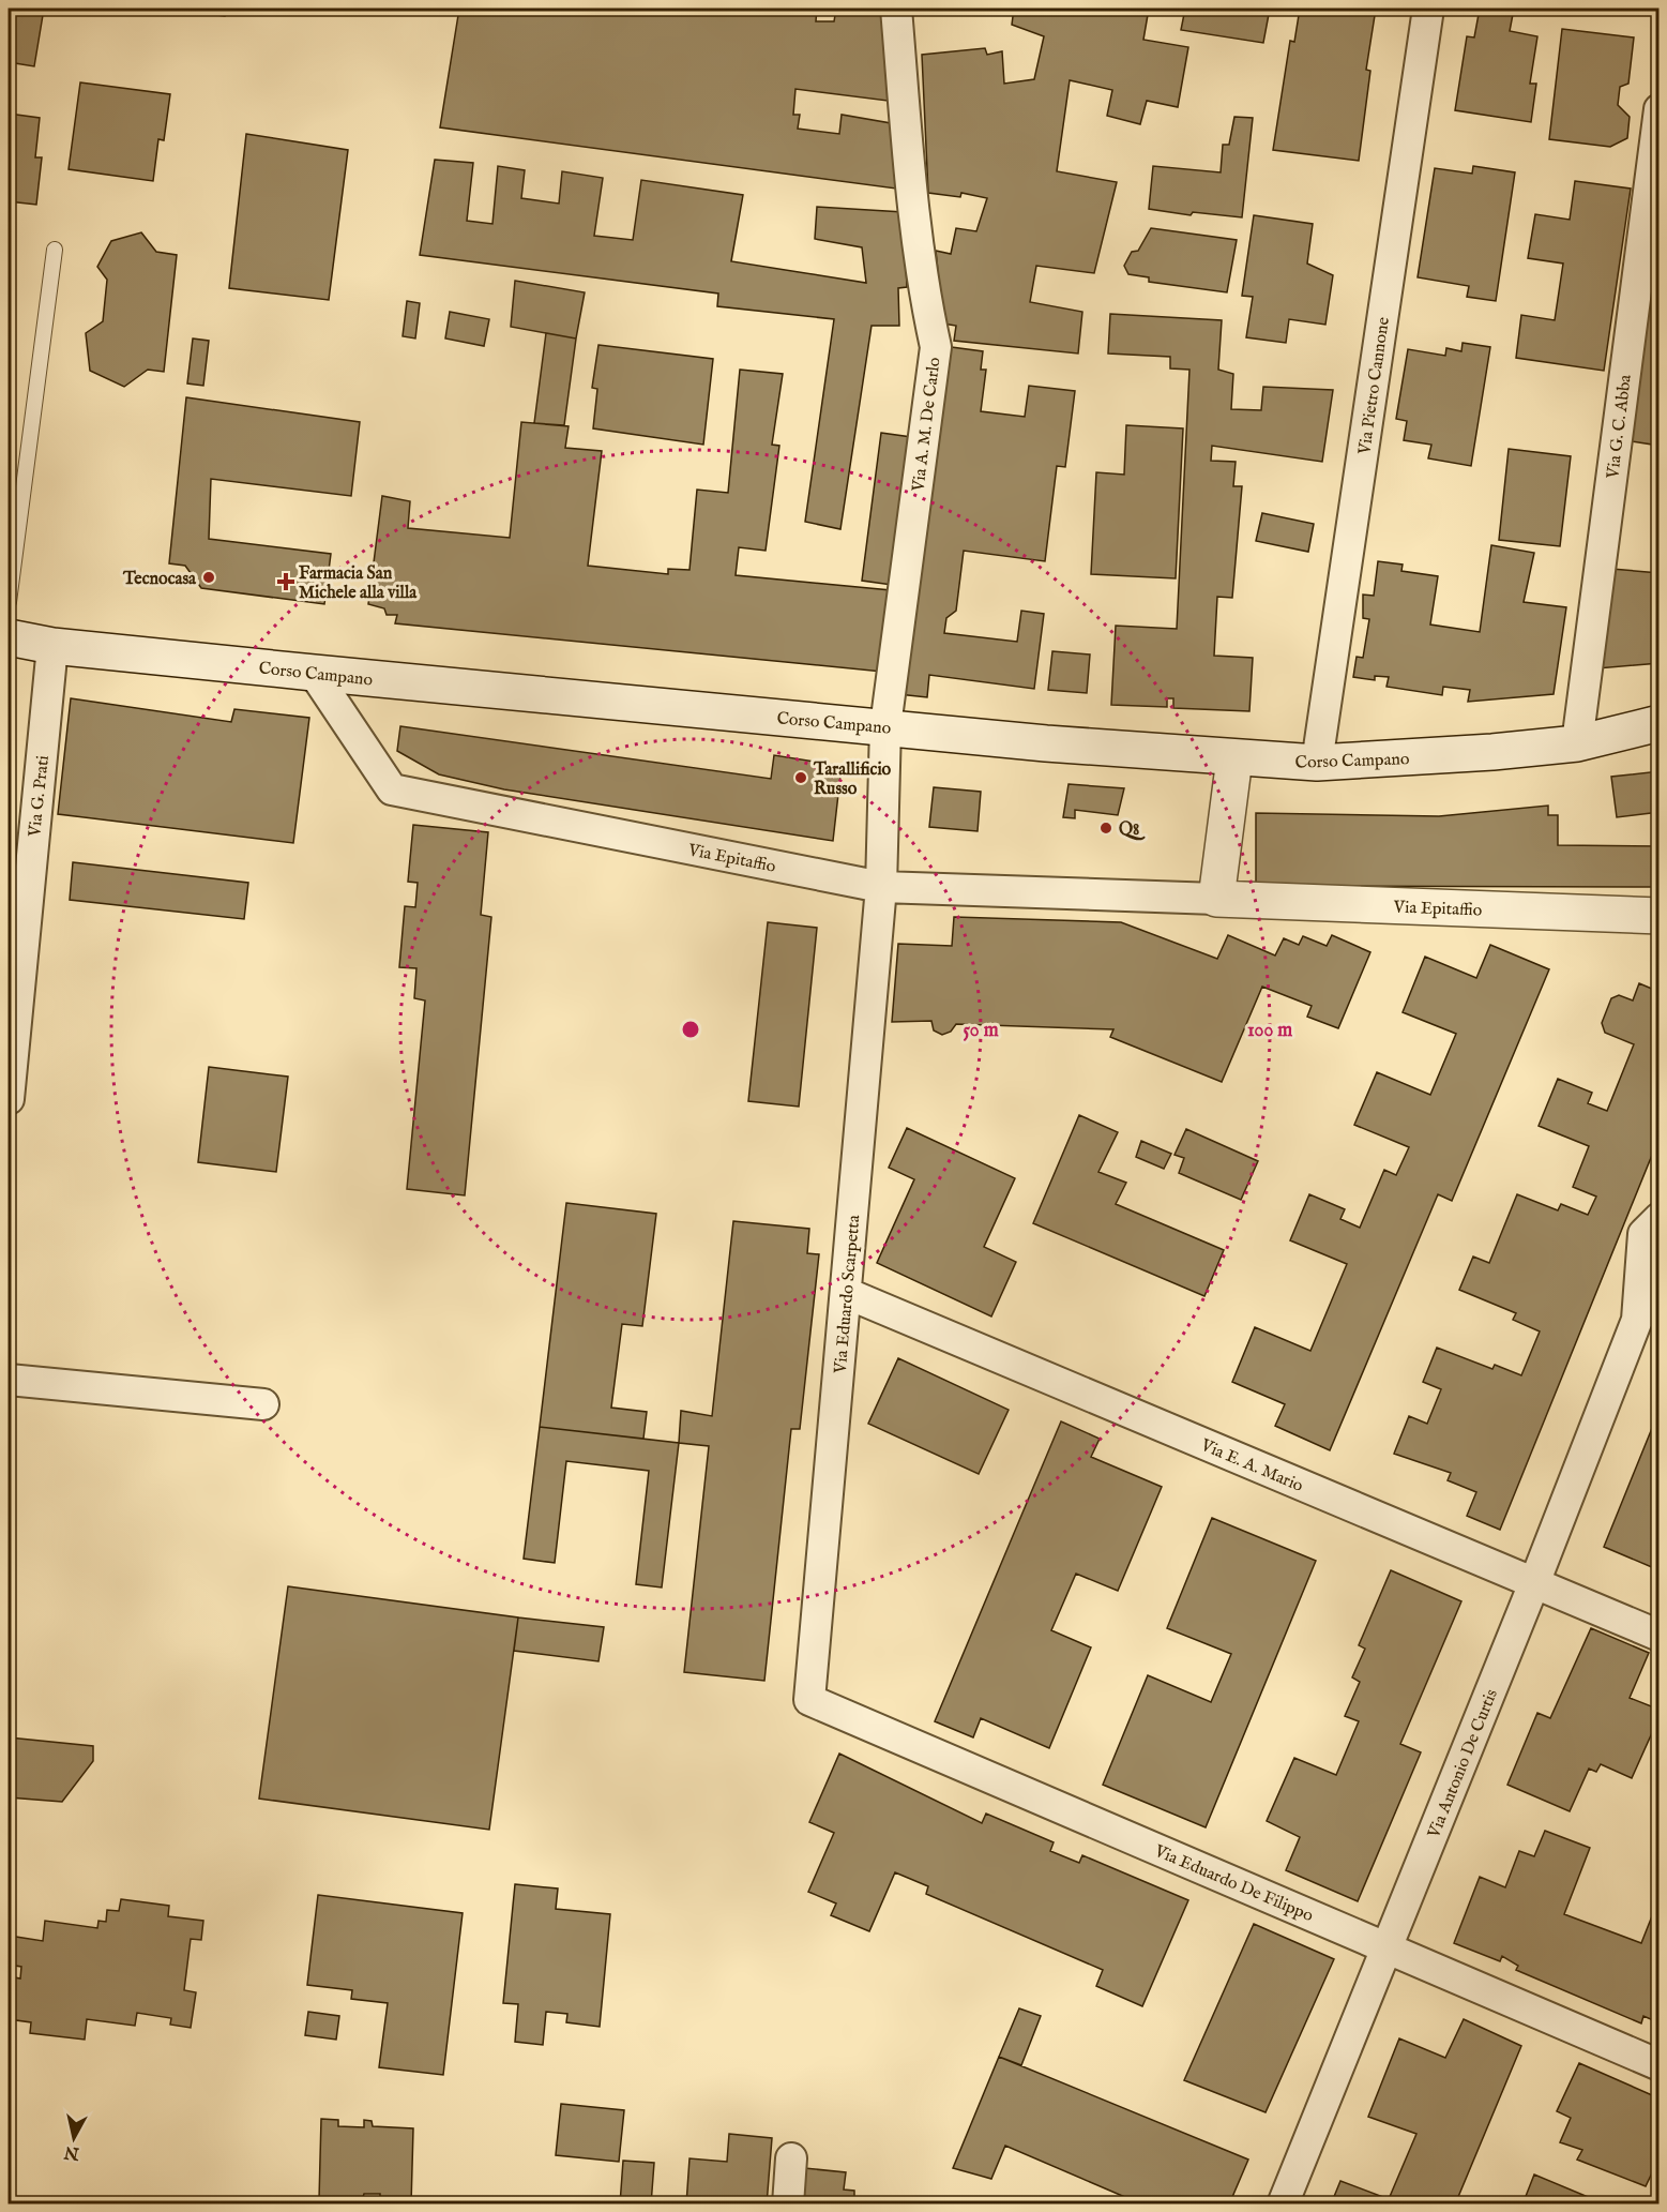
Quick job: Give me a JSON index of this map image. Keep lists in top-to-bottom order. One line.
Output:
{"streets":{"main road":["Corso Campano","Via Epitaffio"],"street":["Via Pietro Cannone","Via A. M. De Carlo","Via G. C. Abba","Via G. Prati","Via Eduardo Scarpetta","Via E. A. Mario","Via Antonio De Curtis","Via Eduardo De Filippo"]},"crossings":[["Via Pietro Cannone","Corso Campano"],["Via A. M. De Carlo","Corso Campano"],["Via A. M. De Carlo","Via Epitaffio"],["Via A. M. De Carlo","Via Eduardo Scarpetta"],["Via G. C. Abba","Corso Campano"],["Corso Campano","Via G. Prati"],["Corso Campano","Via Epitaffio"],["Via Epitaffio","Via Eduardo Scarpetta"],["Via Eduardo Scarpetta","Via E. A. Mario"],["Via Eduardo Scarpetta","Via Eduardo De Filippo"],["Via E. A. Mario","Via Antonio De Curtis"],["Via Antonio De Curtis","Via Eduardo De Filippo"]],"places":{"other":["Tecnocasa","Tarallificio Russo","Q8"],"health":["Farmacia San Michele alla villa"]},"north":"bottom","rings":["50 m","100 m"]}
